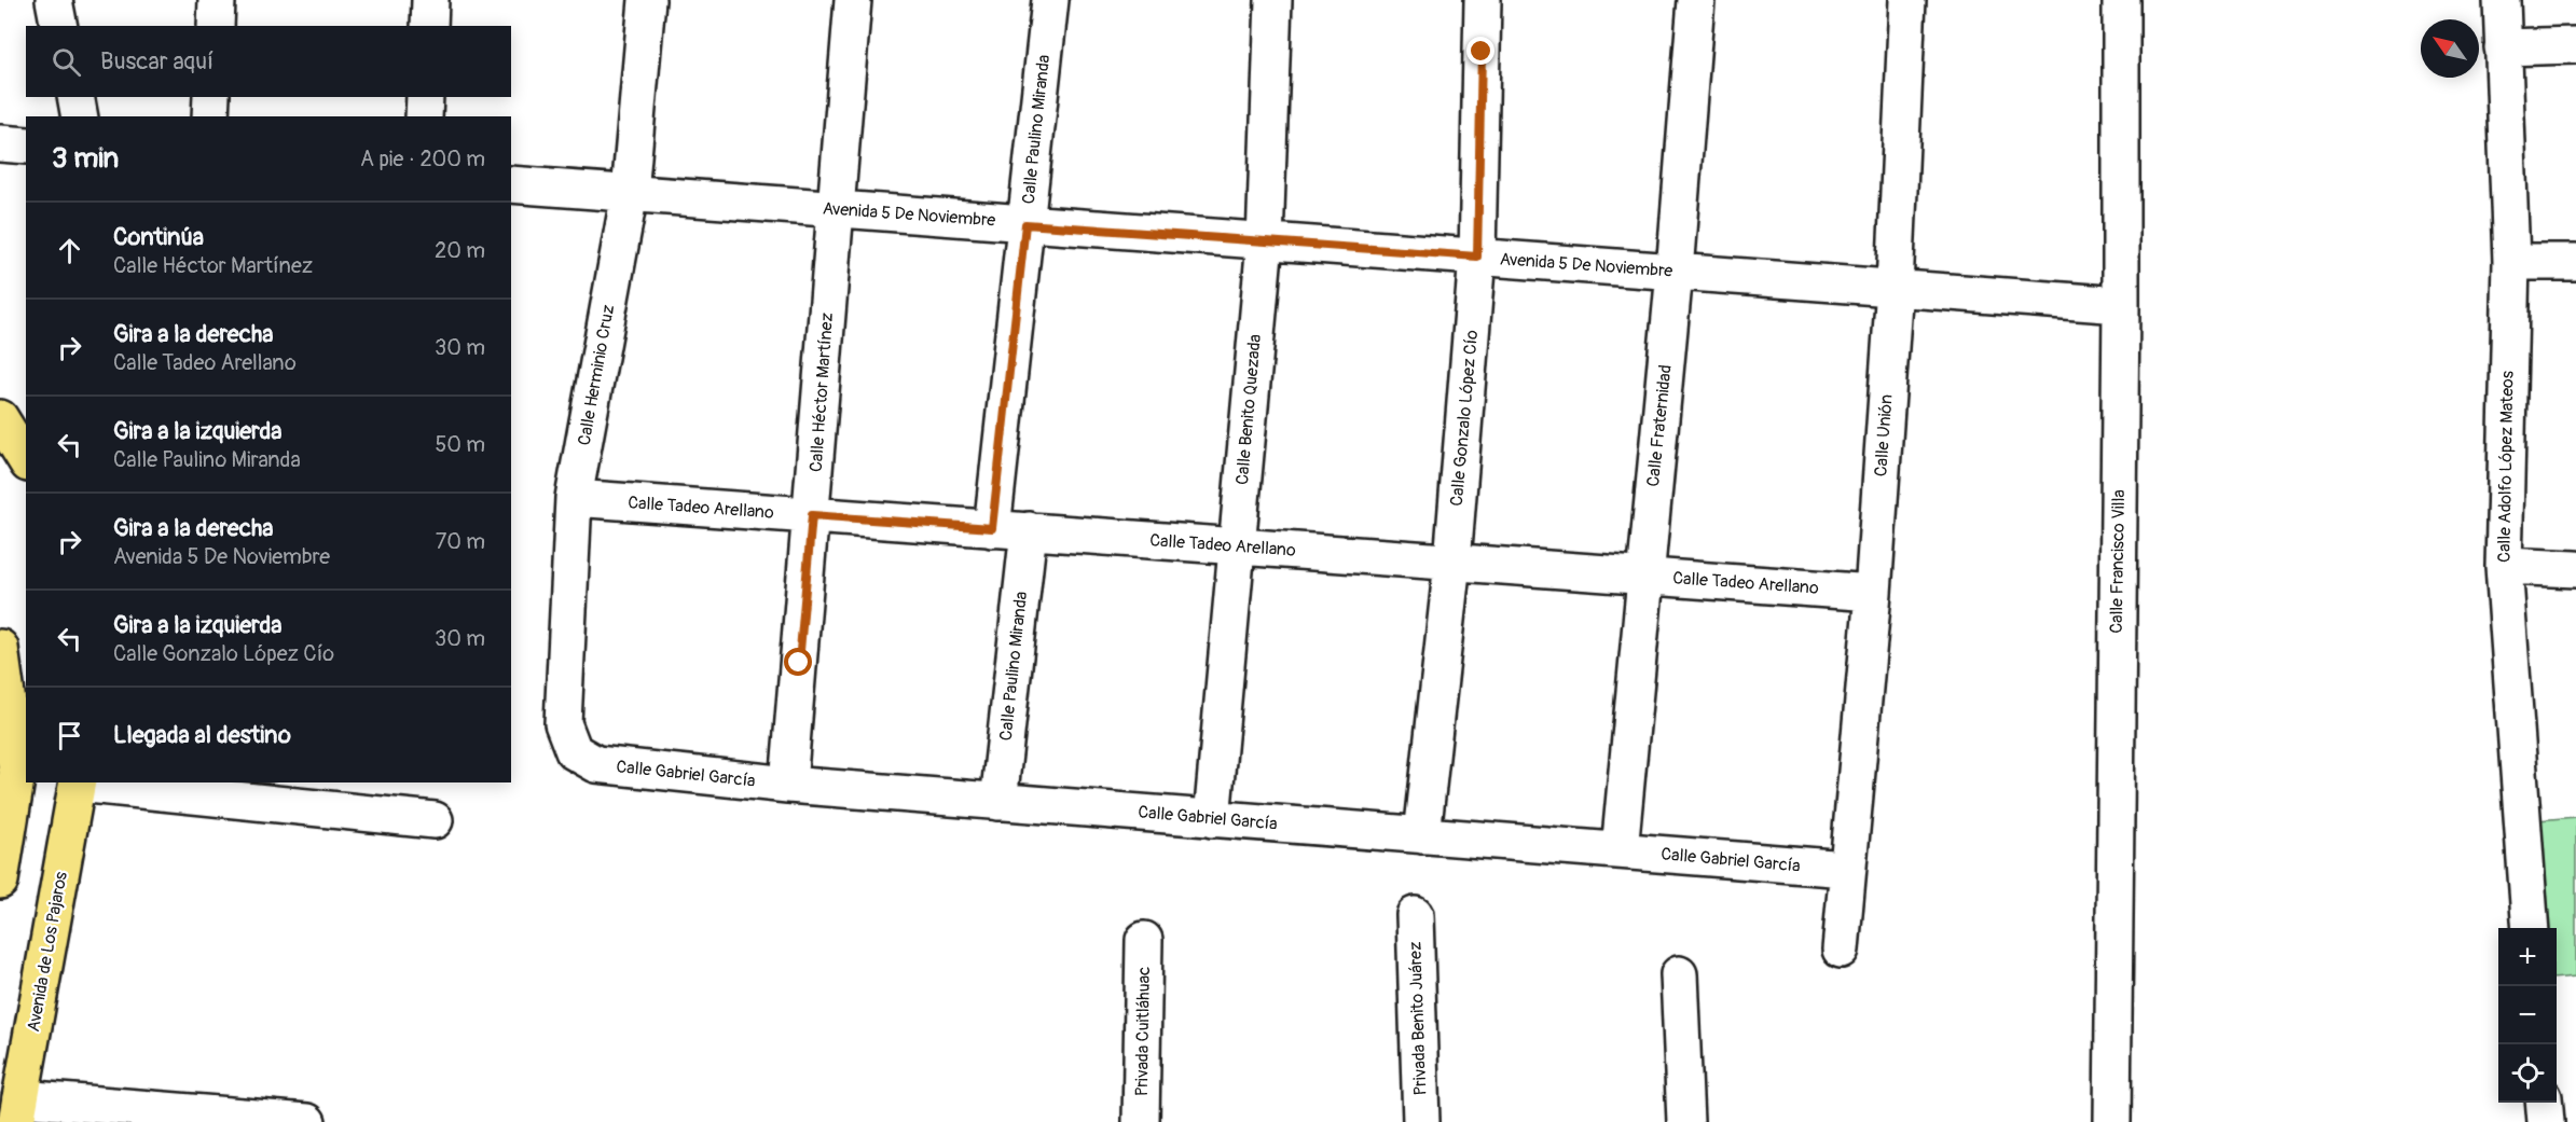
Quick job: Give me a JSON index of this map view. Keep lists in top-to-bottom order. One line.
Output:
{"streets":{"main road":["Avenida de Los Pajaros"],"street":["Calle Paulino Miranda","Avenida 5 De Noviembre","Calle Herminio Cruz","Calle Héctor Martínez","Calle Benito Quezada","Calle Gonzalo López Cío","Calle Fraternidad","Calle Unión","Calle Adolfo López Mateos","Calle Tadeo Arellano","Calle Francisco Villa","Calle Gabriel García","Privada Benito Juárez","Privada Cuitláhuac"]},"crossings":[["Calle Paulino Miranda","Avenida 5 De Noviembre"],["Calle Paulino Miranda","Calle Tadeo Arellano"],["Calle Paulino Miranda","Calle Gabriel García"],["Avenida 5 De Noviembre","Calle Herminio Cruz"],["Avenida 5 De Noviembre","Calle Héctor Martínez"],["Avenida 5 De Noviembre","Calle Benito Quezada"],["Avenida 5 De Noviembre","Calle Gonzalo López Cío"],["Avenida 5 De Noviembre","Calle Fraternidad"],["Avenida 5 De Noviembre","Calle Unión"],["Avenida 5 De Noviembre","Calle Francisco Villa"],["Calle Herminio Cruz","Calle Tadeo Arellano"],["Calle Herminio Cruz","Calle Gabriel García"],["Calle Héctor Martínez","Calle Tadeo Arellano"],["Calle Héctor Martínez","Calle Gabriel García"],["Calle Benito Quezada","Calle Tadeo Arellano"],["Calle Benito Quezada","Calle Gabriel García"],["Calle Gonzalo López Cío","Calle Tadeo Arellano"],["Calle Gonzalo López Cío","Calle Gabriel García"],["Calle Fraternidad","Calle Tadeo Arellano"],["Calle Fraternidad","Calle Gabriel García"],["Calle Unión","Calle Tadeo Arellano"],["Calle Unión","Calle Gabriel García"]],"north":"top left","page":{"search":"Buscar aquí","heading":["3 min","A pie · 200 m"],"list":[["Continúa","Calle Héctor Martínez","20 m"],["Gira a la derecha","Calle Tadeo Arellano","30 m"],["Gira a la izquierda","Calle Paulino Miranda","50 m"],["Gira a la derecha","Avenida 5 De Noviembre","70 m"],["Gira a la izquierda","Calle Gonzalo López Cío","30 m"],"Llegada al destino"],"map_buttons":["+","−"]}}
